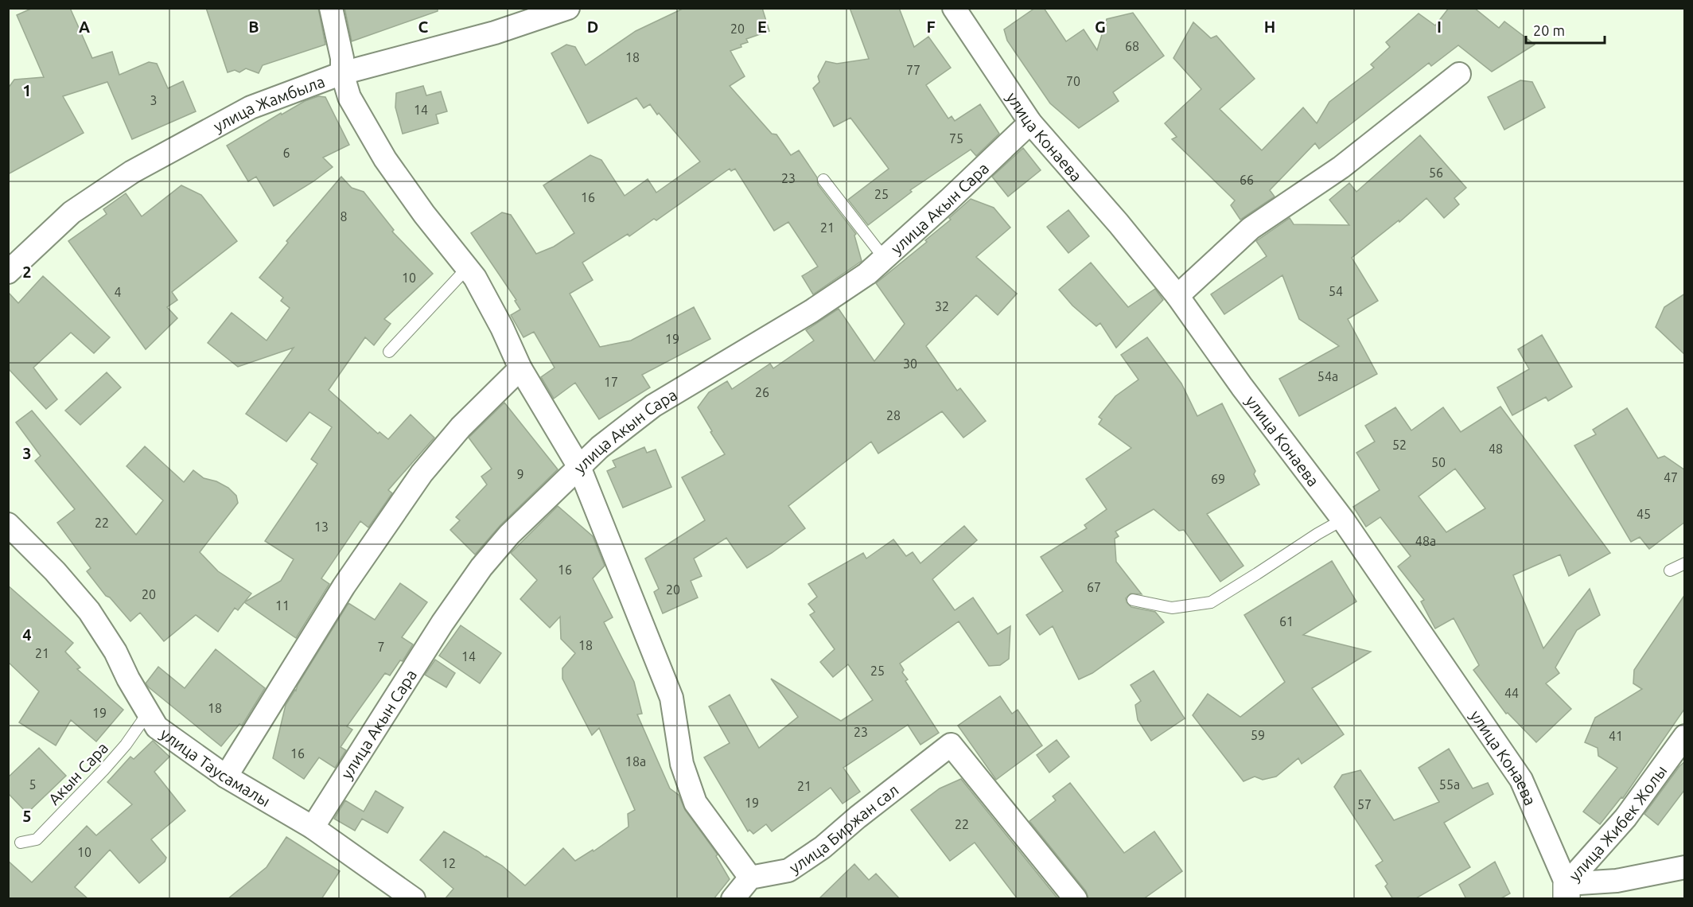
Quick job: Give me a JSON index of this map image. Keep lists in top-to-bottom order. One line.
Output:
{"streets":{"street":["улица Жамбыла","улица Конаева","улица Акын Сара","улица Таусамалы","улица Жибек Жолы","улица Биржан сал"],"lane":["Акын Сара"]},"crossings":[["улица Конаева","улица Акын Сара"],["улица Конаева","улица Жибек Жолы"],["улица Акын Сара","улица Таусамалы"],["улица Таусамалы","Акын Сара"]],"house_numbers":["20","68","18","77","70","3","14","75","6","56","23","66","25","16","8","21","10","54","4","32","19","30","54а","17","26","28","52","48","50","9","47","69","45","22","13","48а","16","67","20","20","11","61","18","7","21","14","25","44","18","19","23","59","41","16","18а","5","55а","21","19","57","22","10","12"],"scale_bar":"20 m","grid":{"columns":["A","B","C","D","E","F","G","H","I"],"rows":["1","2","3","4","5"]}}
